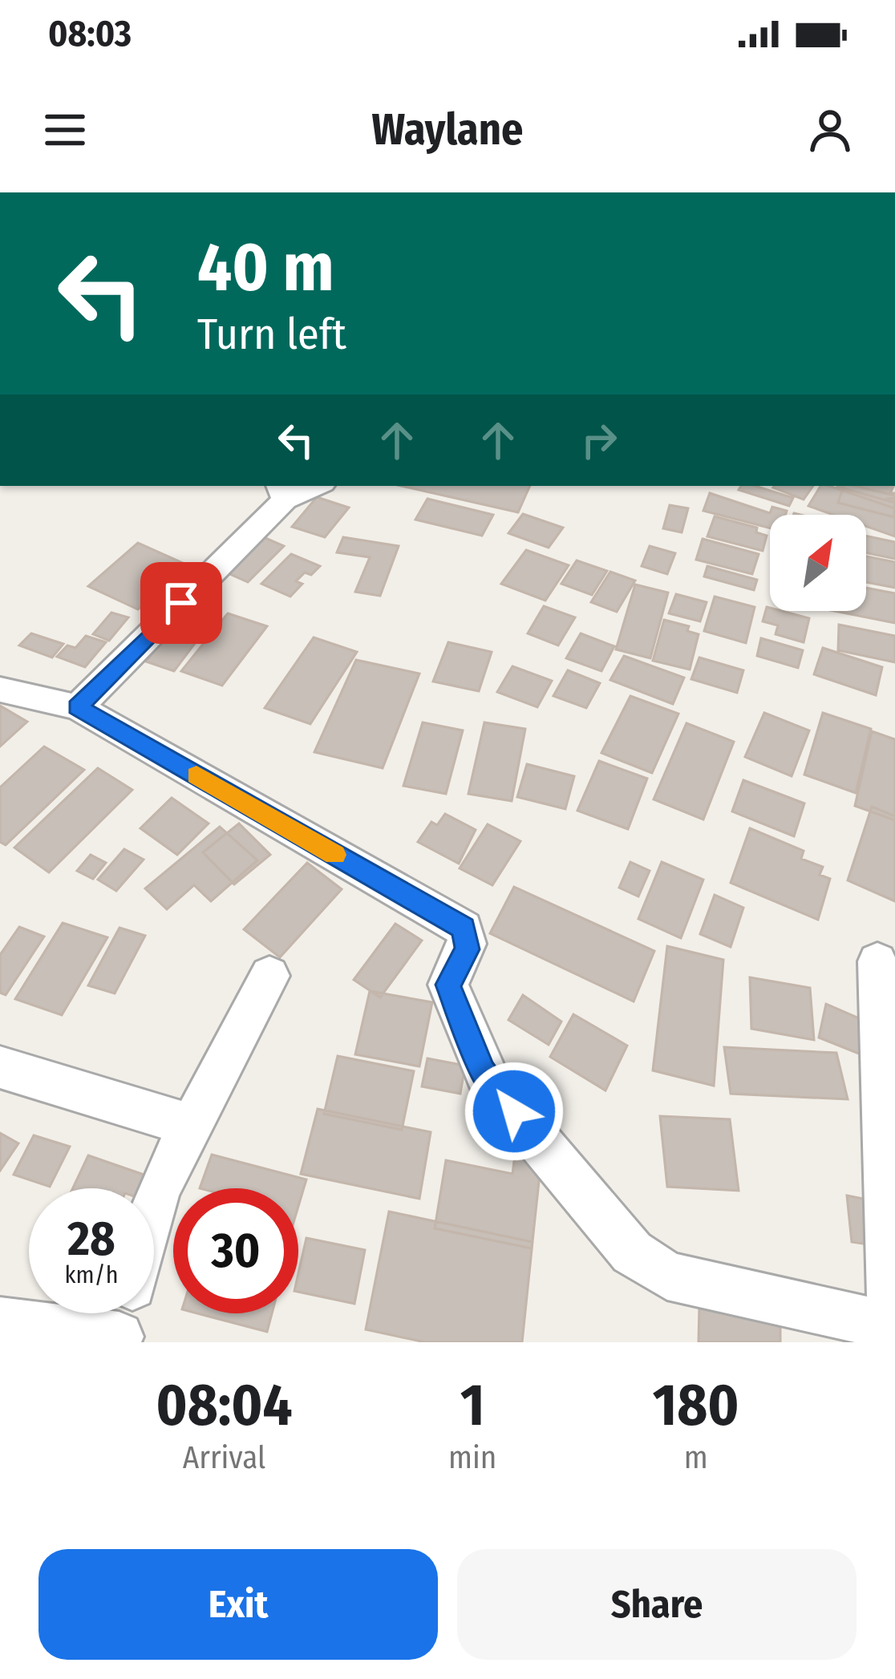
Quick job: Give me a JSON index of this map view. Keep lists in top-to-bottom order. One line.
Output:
{"north":"top right","page":{"status":"08:03","header":"Waylane","turn":["40 m","Turn left"],"speed":"28 km/h","limit":"30","eta":["08:04","Arrival","1","min","180","m"],"buttons":["Exit","Share"]}}
